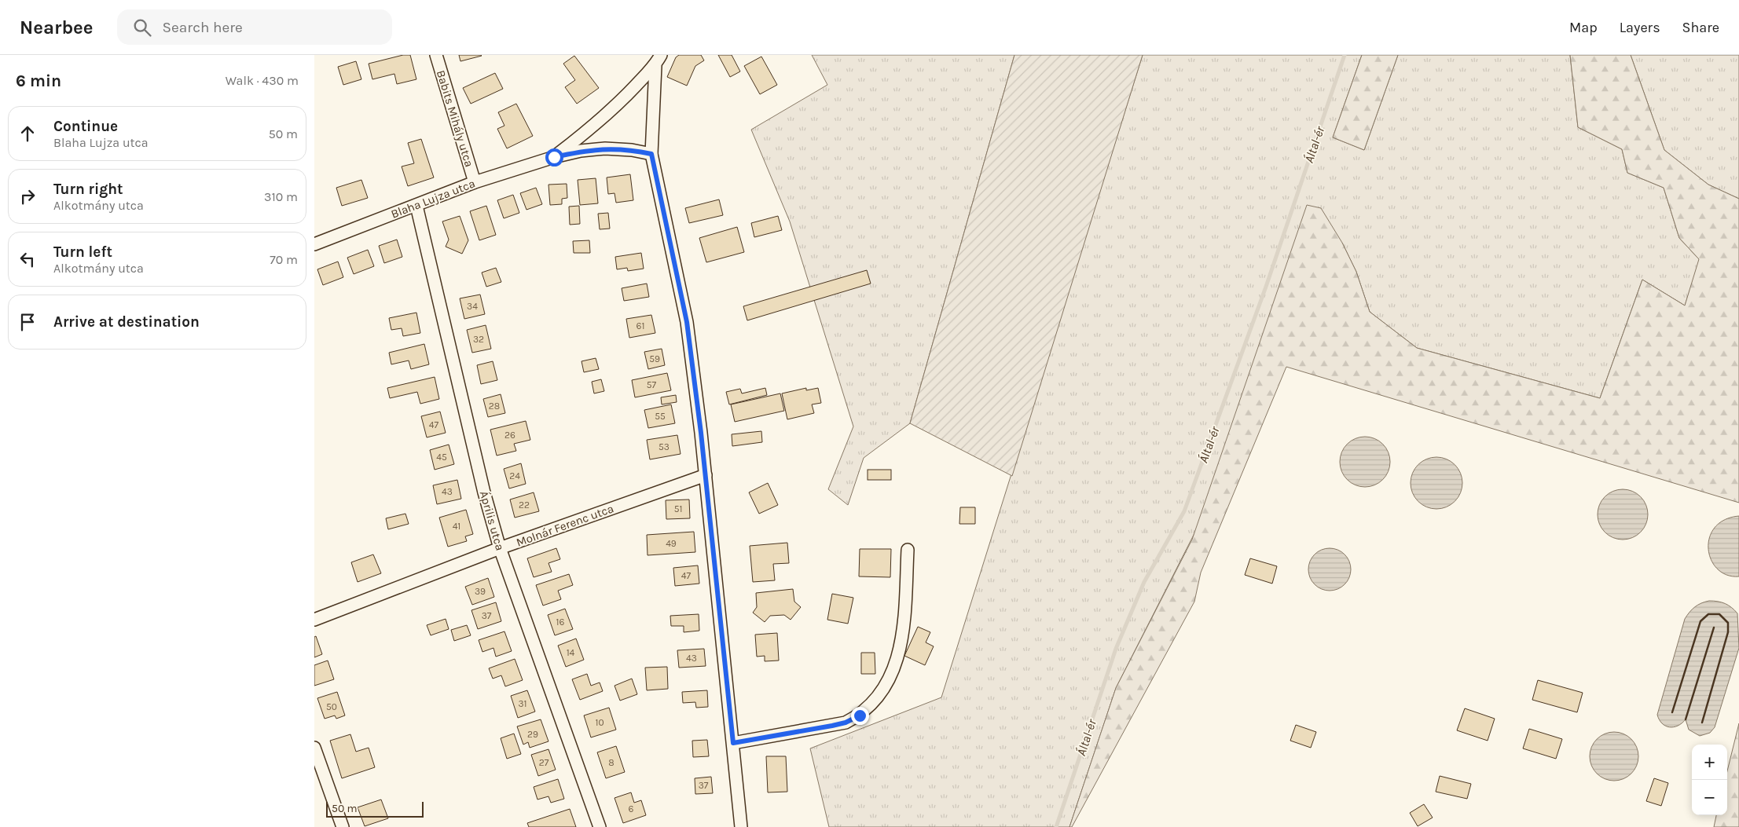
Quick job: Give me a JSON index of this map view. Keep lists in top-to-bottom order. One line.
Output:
{"streets":{"street":["Babits Mihály utca","Blaha Lujza utca","Április utca","Molnár Ferenc utca"]},"crossings":[["Babits Mihály utca","Blaha Lujza utca"],["Blaha Lujza utca","Április utca"],["Április utca","Molnár Ferenc utca"]],"water":["Által-ér"],"house_numbers":["34","61","32","59","57","28","55","47","26","53","45","24","43","22","51","41","49","47","39","37","16","14","43","31","50","10","29","27","8","37","6"],"scale_bar":"50 m","page":{"header":"Nearbee","search":"Search here","nav":["Map","Layers","Share"],"heading":["6 min","Walk · 430 m"],"list":[["Continue","Blaha Lujza utca","50 m"],["Turn right","Alkotmány utca","310 m"],["Turn left","Alkotmány utca","70 m"],"Arrive at destination"],"map_buttons":["+","−"],"scale":"50 m"}}
